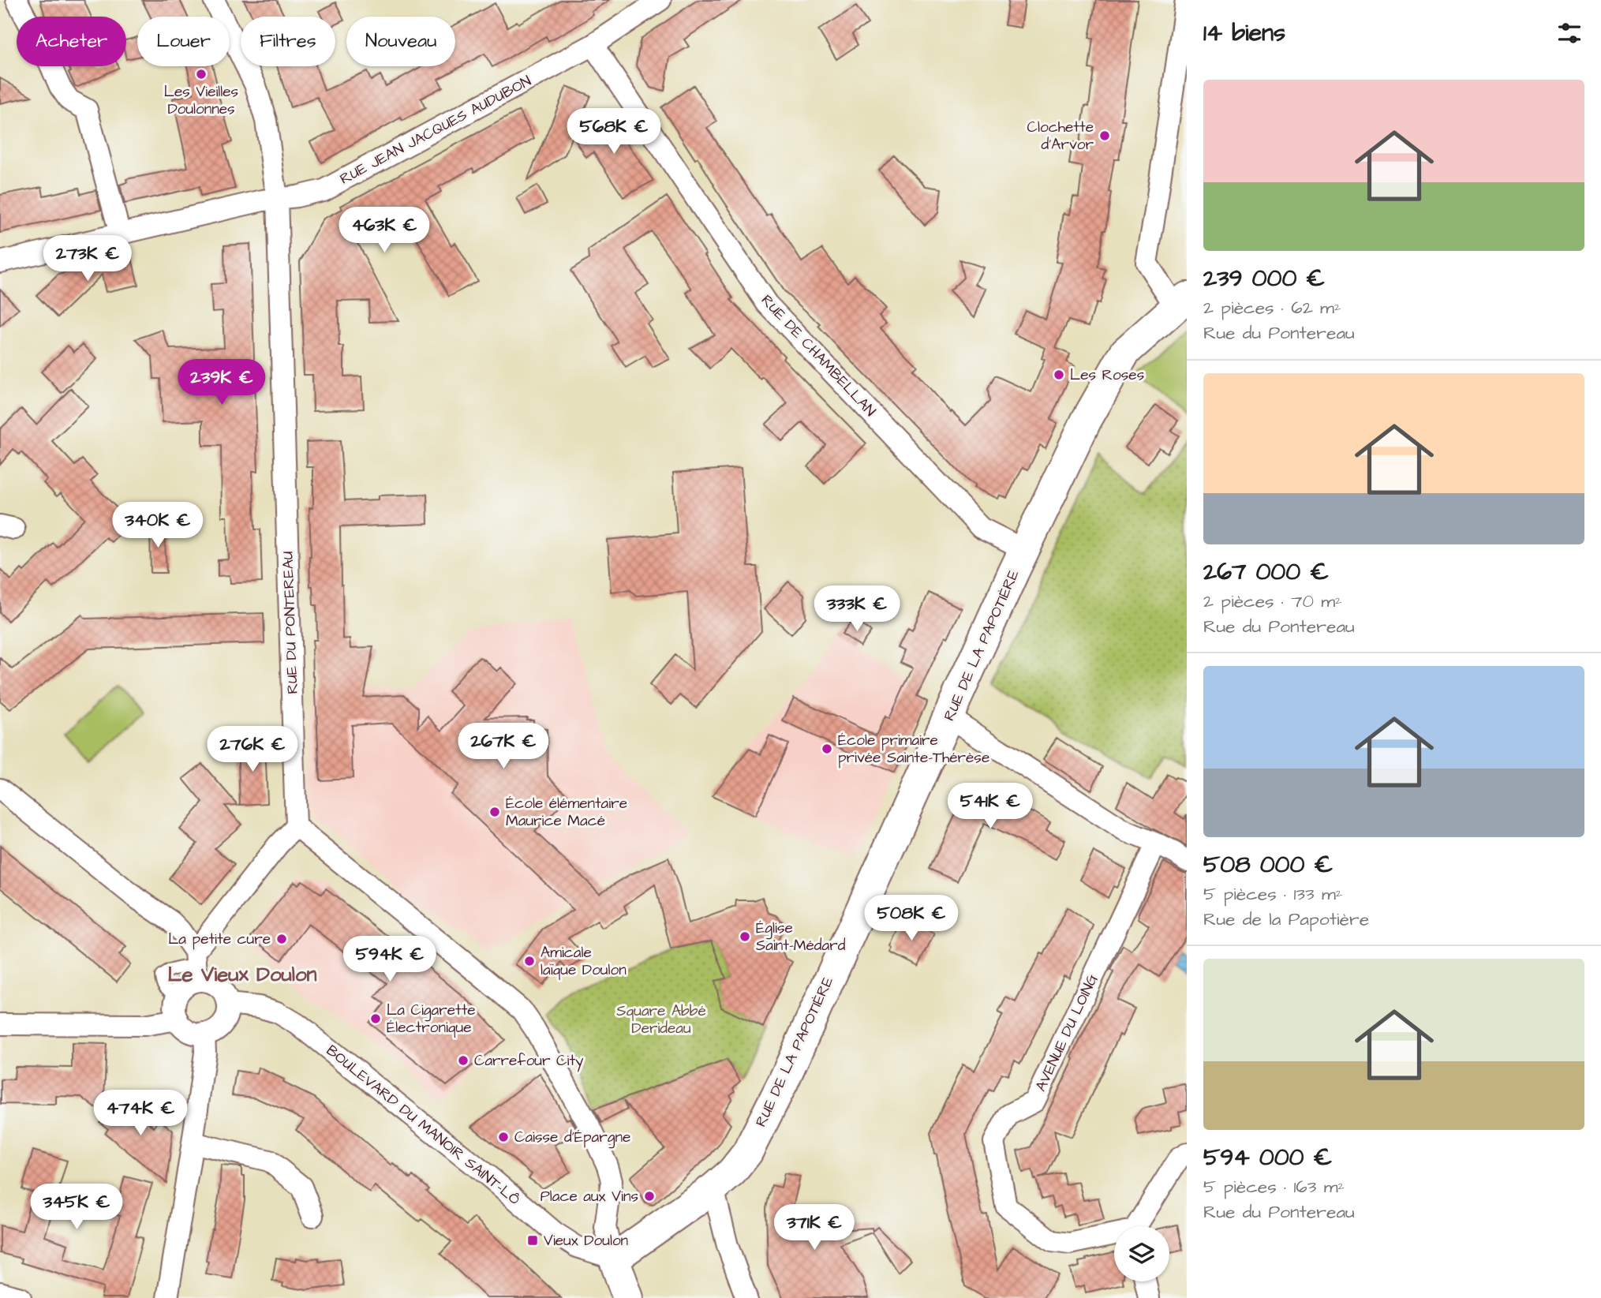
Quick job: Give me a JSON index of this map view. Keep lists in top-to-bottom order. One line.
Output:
{"streets":{"street":["RUE JEAN JACQUES AUDUBON","RUE DE CHAMBELLAN","RUE DU PONTEREAU","RUE DE LA PAPOTIÈRE","AVENUE DU LOING","BOULEVARD DU MANOIR SAINT-LÔ"]},"crossings":[["RUE JEAN JACQUES AUDUBON","RUE DE CHAMBELLAN"],["RUE JEAN JACQUES AUDUBON","RUE DU PONTEREAU"],["RUE DE CHAMBELLAN","RUE DE LA PAPOTIÈRE"],["RUE DE LA PAPOTIÈRE","BOULEVARD DU MANOIR SAINT-LÔ"]],"districts":["Le Vieux Doulon"],"parks":["Square Abbé Derideau"],"places":{"other":["Les Vieilles Doulonnes","Clochette d'Arvor","Les Roses","École primaire privée Sainte-Thérèse","École élémentaire Maurice Macé","Église Saint-Médard","La petite cure","Amicale laïque Doulon","La Cigarette Électronique","Carrefour City","Caisse d'Épargne","Place aux Vins"],"transit":["Vieux Doulon"]},"page":{"heading":"14 biens","chip":["Acheter","Louer","Filtres","Nouveau"],"list":[{"name":"239 000 €","note":"2 pièces · 62 m² · Rue du Pontereau"},{"name":"267 000 €","note":"2 pièces · 70 m² · Rue du Pontereau"},{"name":"508 000 €","note":"5 pièces · 133 m² · Rue de la Papotière"},{"name":"594 000 €","note":"5 pièces · 163 m² · Rue du Pontereau"}],"price":["568K €","463K €","273K €","239K €","340K €","333K €","267K €","276K €","541K €","508K €","594K €","474K €","345K €","371K €"]}}
